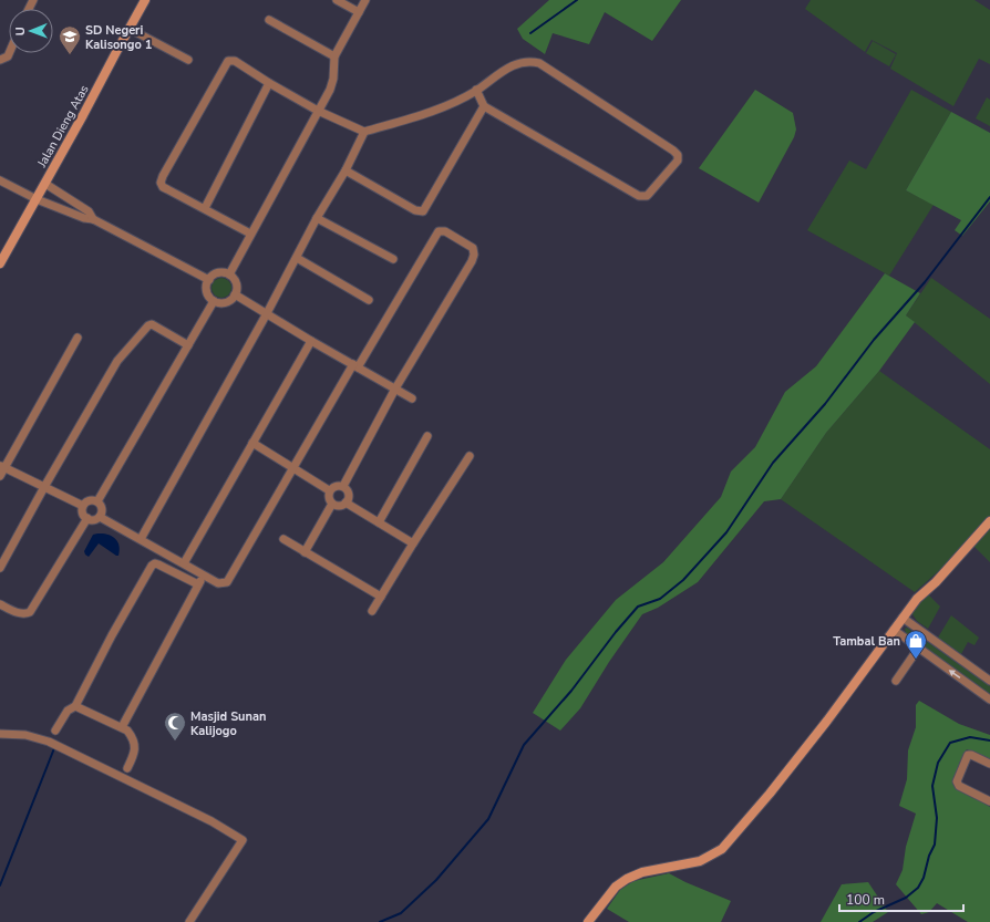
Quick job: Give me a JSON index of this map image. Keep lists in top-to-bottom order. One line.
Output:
{"streets":{"street":["Jalan Dieng Atas"]},"places":{"school or university":["SD Negeri Kalisongo 1"],"shop":["Tambal Ban"],"mosque":["Masjid Sunan Kalijogo"]},"scale_bar":"100 m","north":"left"}
